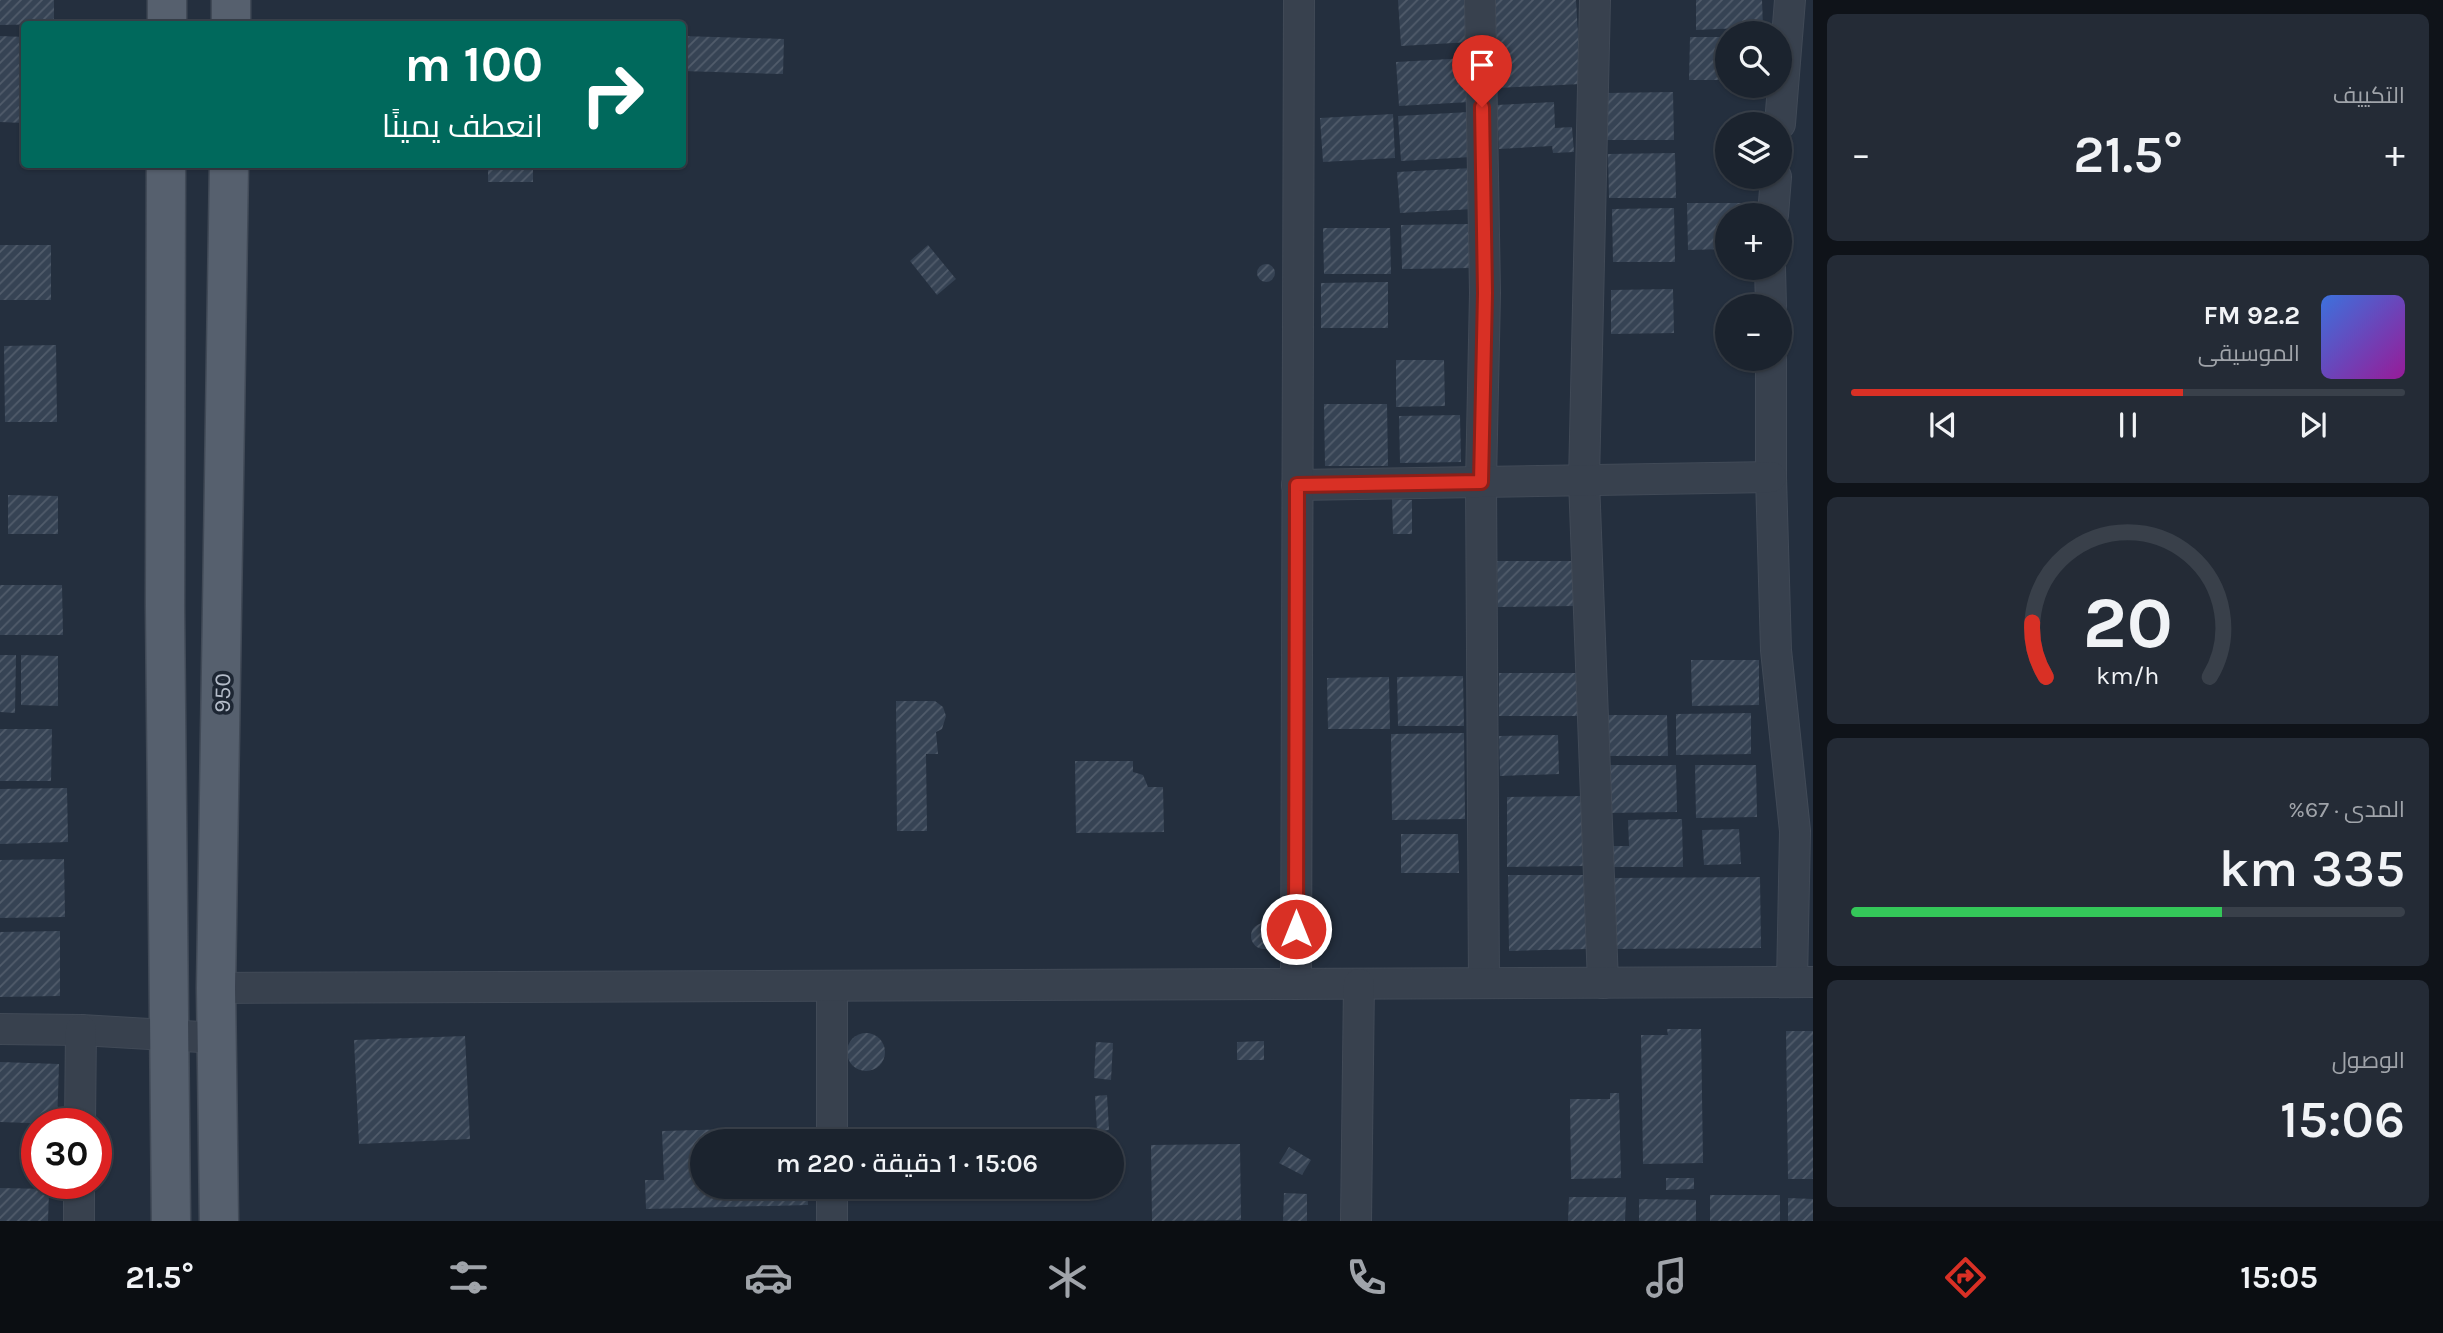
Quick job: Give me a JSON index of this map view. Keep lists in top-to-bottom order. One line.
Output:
{"streets":{"main road":["950"]},"page":{"tile":["التكييف",["المدى · 67%","335 km"],["الوصول","15:06"]],"map_buttons":["+","−"],"turn":["100 m","انعطف يمينًا"],"heat":["−","21.5°","+"],"song":["92.2 FM","الموسيقى"],"limit":"30","trip":"15:06 · 1 دقيقة · 220 m","tabs":["15:05","21.5°"],"gauge":["20","km/h"]}}
